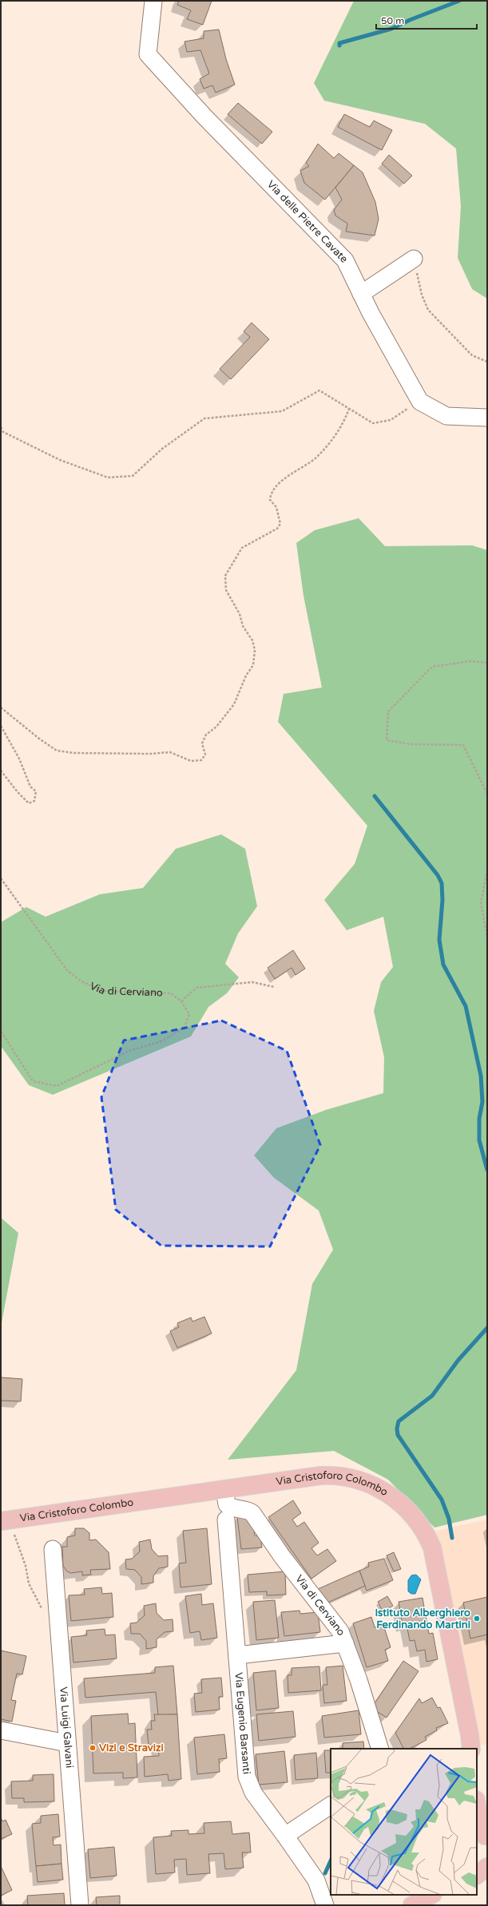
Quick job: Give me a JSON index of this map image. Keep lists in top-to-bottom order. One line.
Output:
{"streets":{"main road":["Via Cristoforo Colombo"],"street":["Via delle Pietre Cavate","Via di Cerviano","Via Eugenio Barsanti","Via Luigi Galvani"]},"crossings":[["Via di Cerviano","Via Cristoforo Colombo"]],"places":["Istituto Alberghiero Ferdinando Martini","Vizi e Stravizi"],"scale_bar":"50 m"}
